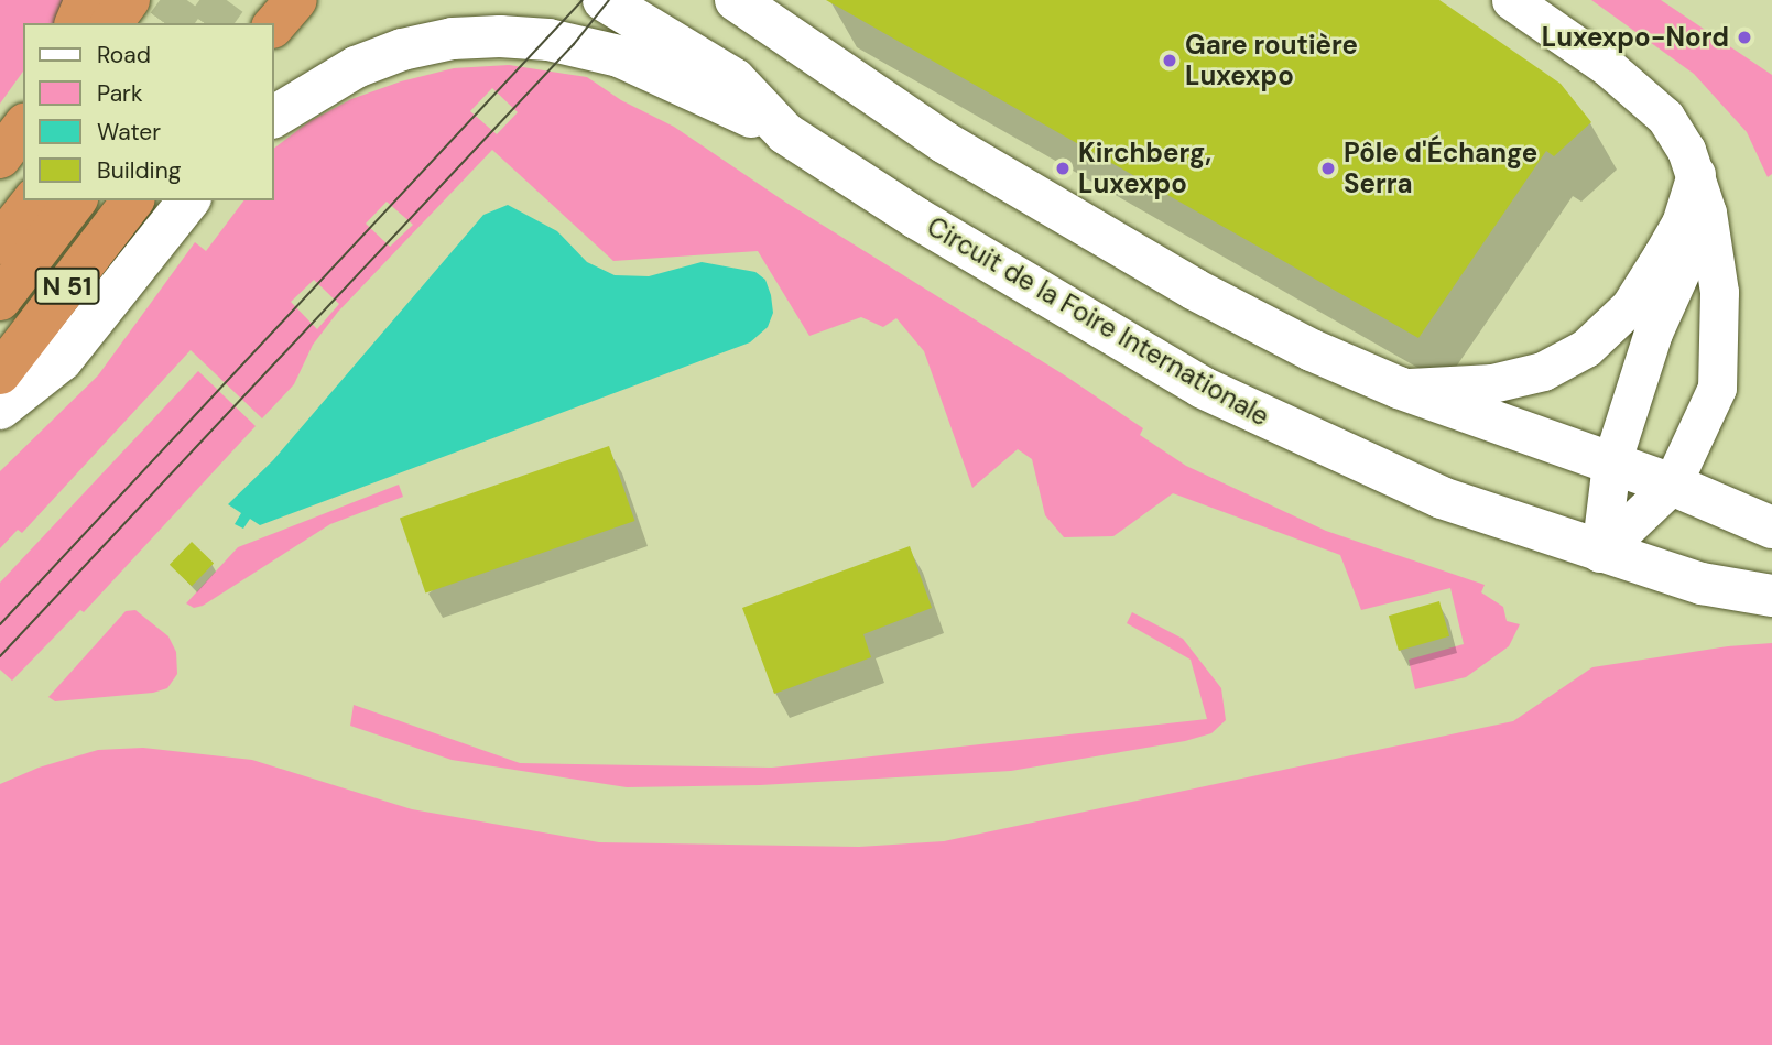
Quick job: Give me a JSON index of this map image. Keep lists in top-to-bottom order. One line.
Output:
{"streets":{"highway":["N 51"],"main road":["Circuit de la Foire Internationale"]},"places":["Luxexpo-Nord","Gare routière Luxexpo","Kirchberg, Luxexpo","Pôle d'Échange Serra"],"legend":["Road","Park","Water","Building"]}
